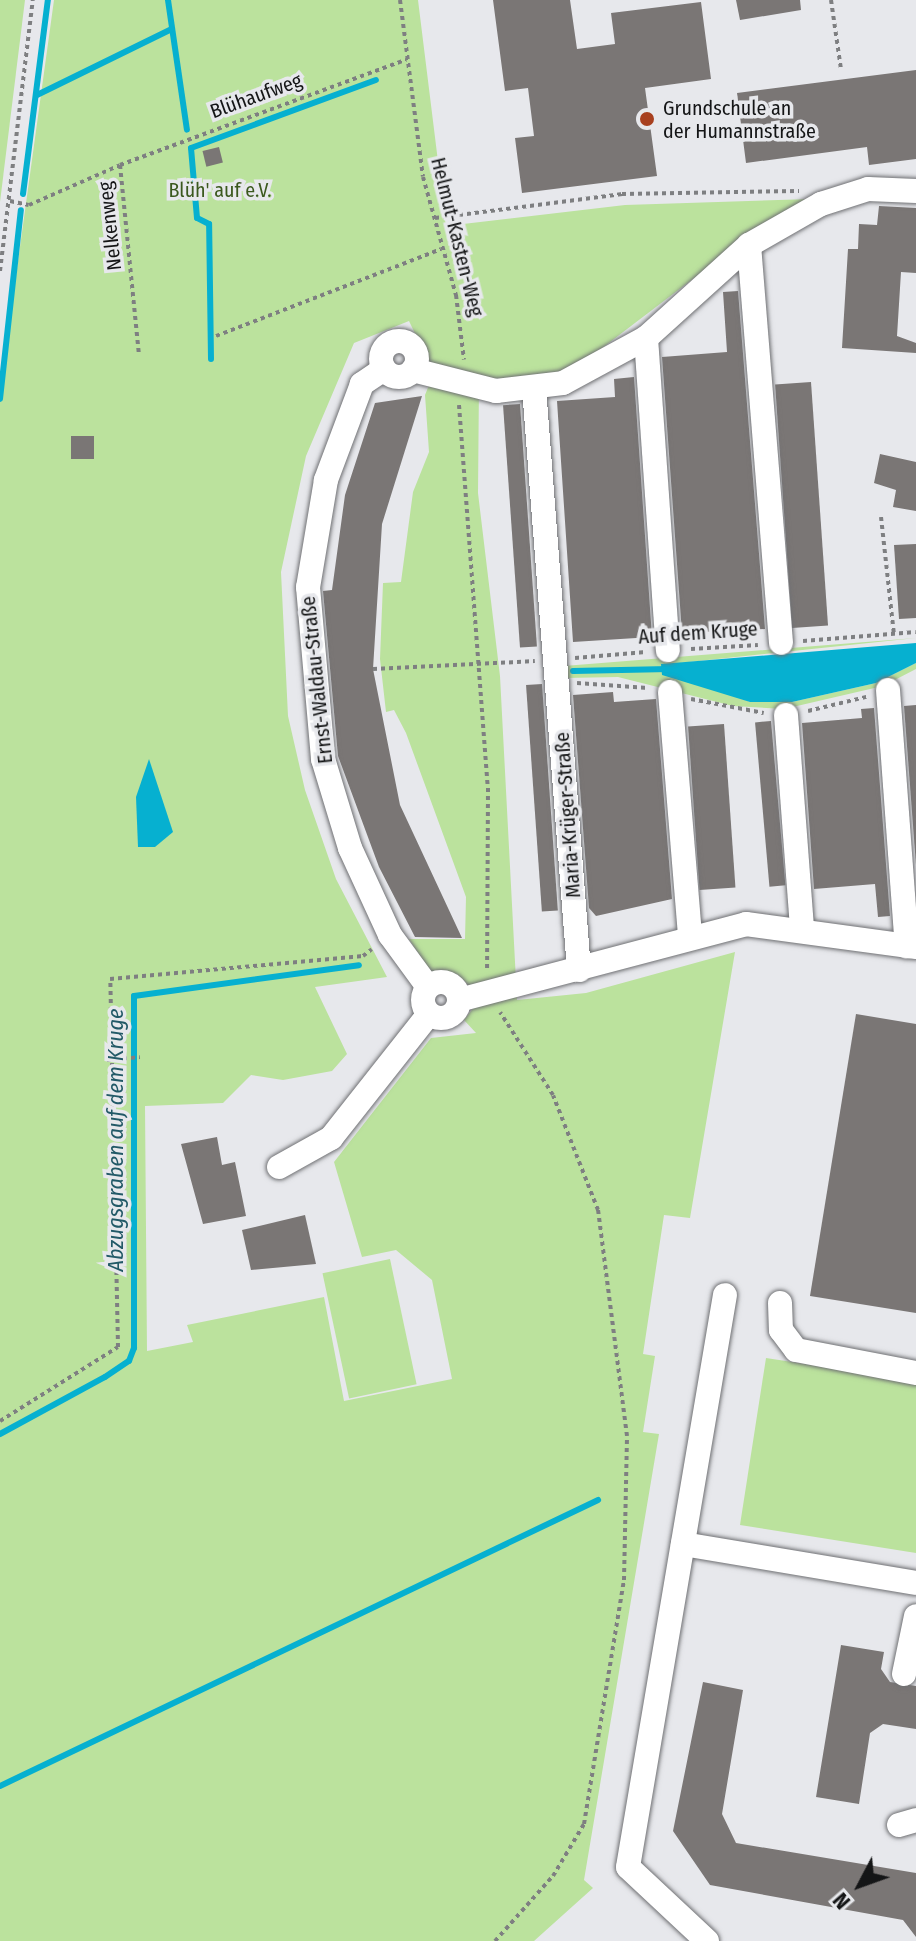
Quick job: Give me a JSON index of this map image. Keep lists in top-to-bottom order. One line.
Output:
{"streets":{"street":["Ernst-Waldau-Straße","Maria-Krüger-Straße"],"path":["Blühaufweg","Nelkenweg","Helmut-Kasten-Weg","Auf dem Kruge"]},"crossings":[["Blühaufweg","Nelkenweg"],["Blühaufweg","Helmut-Kasten-Weg"],["Helmut-Kasten-Weg","Auf dem Kruge"],["Helmut-Kasten-Weg","Ernst-Waldau-Straße"],["Auf dem Kruge","Maria-Krüger-Straße"]],"water":["Abzugsgraben auf dem Kruge"],"parks":["Blüh' auf e.V."],"places":["Grundschule an der Humannstraße"],"north":"bottom left"}
